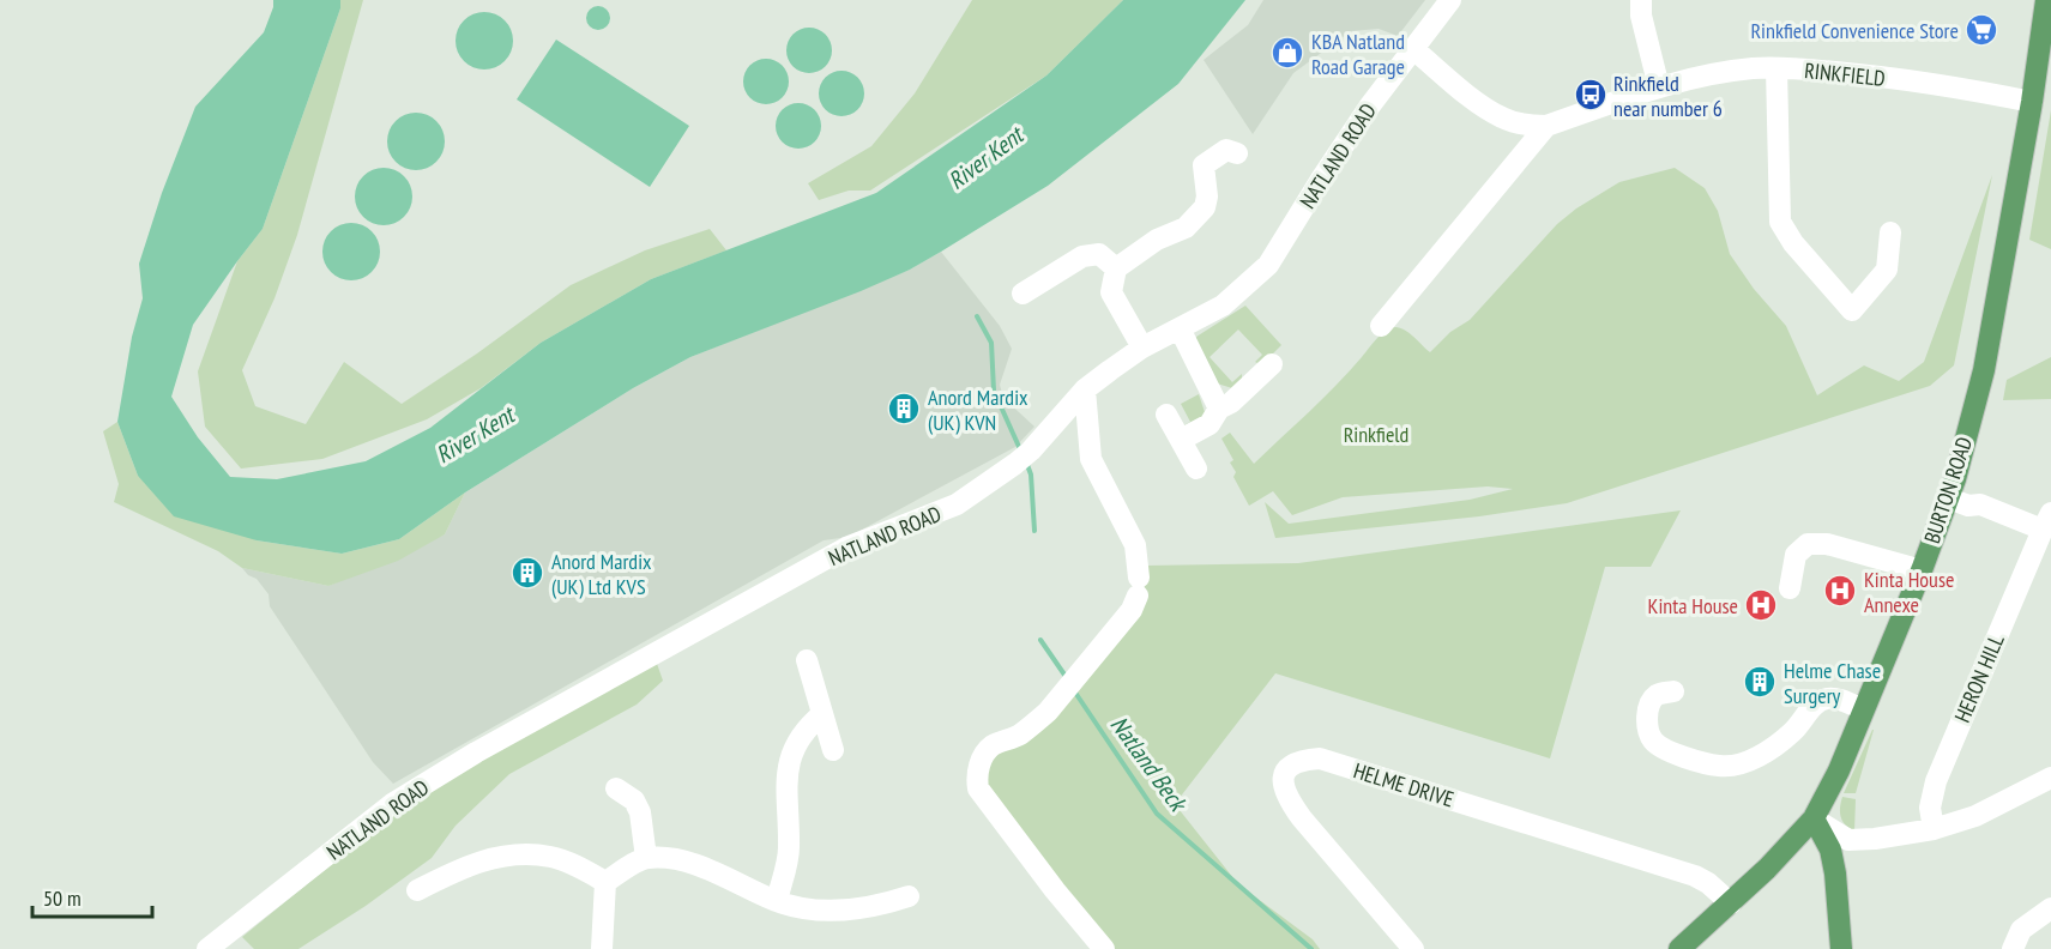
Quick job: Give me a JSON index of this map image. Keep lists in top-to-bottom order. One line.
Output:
{"streets":{"main road":["BURTON ROAD"],"street":["RINKFIELD","NATLAND ROAD","HERON HILL","HELME DRIVE"]},"crossings":[["RINKFIELD","NATLAND ROAD"],["RINKFIELD","BURTON ROAD"],["BURTON ROAD","HERON HILL"],["BURTON ROAD","HELME DRIVE"]],"water":["River Kent","Natland Beck"],"parks":["Rinkfield"],"places":{"supermarket":["Rinkfield Convenience Store"],"shop":["KBA Natland Road Garage"],"bus stop":["Rinkfield near number 6"],"building":["Anord Mardix (UK) KVN","Anord Mardix (UK) Ltd KVS","Helme Chase Surgery"],"hospital":["Kinta House Annexe","Kinta House"]},"scale_bar":"50 m"}
